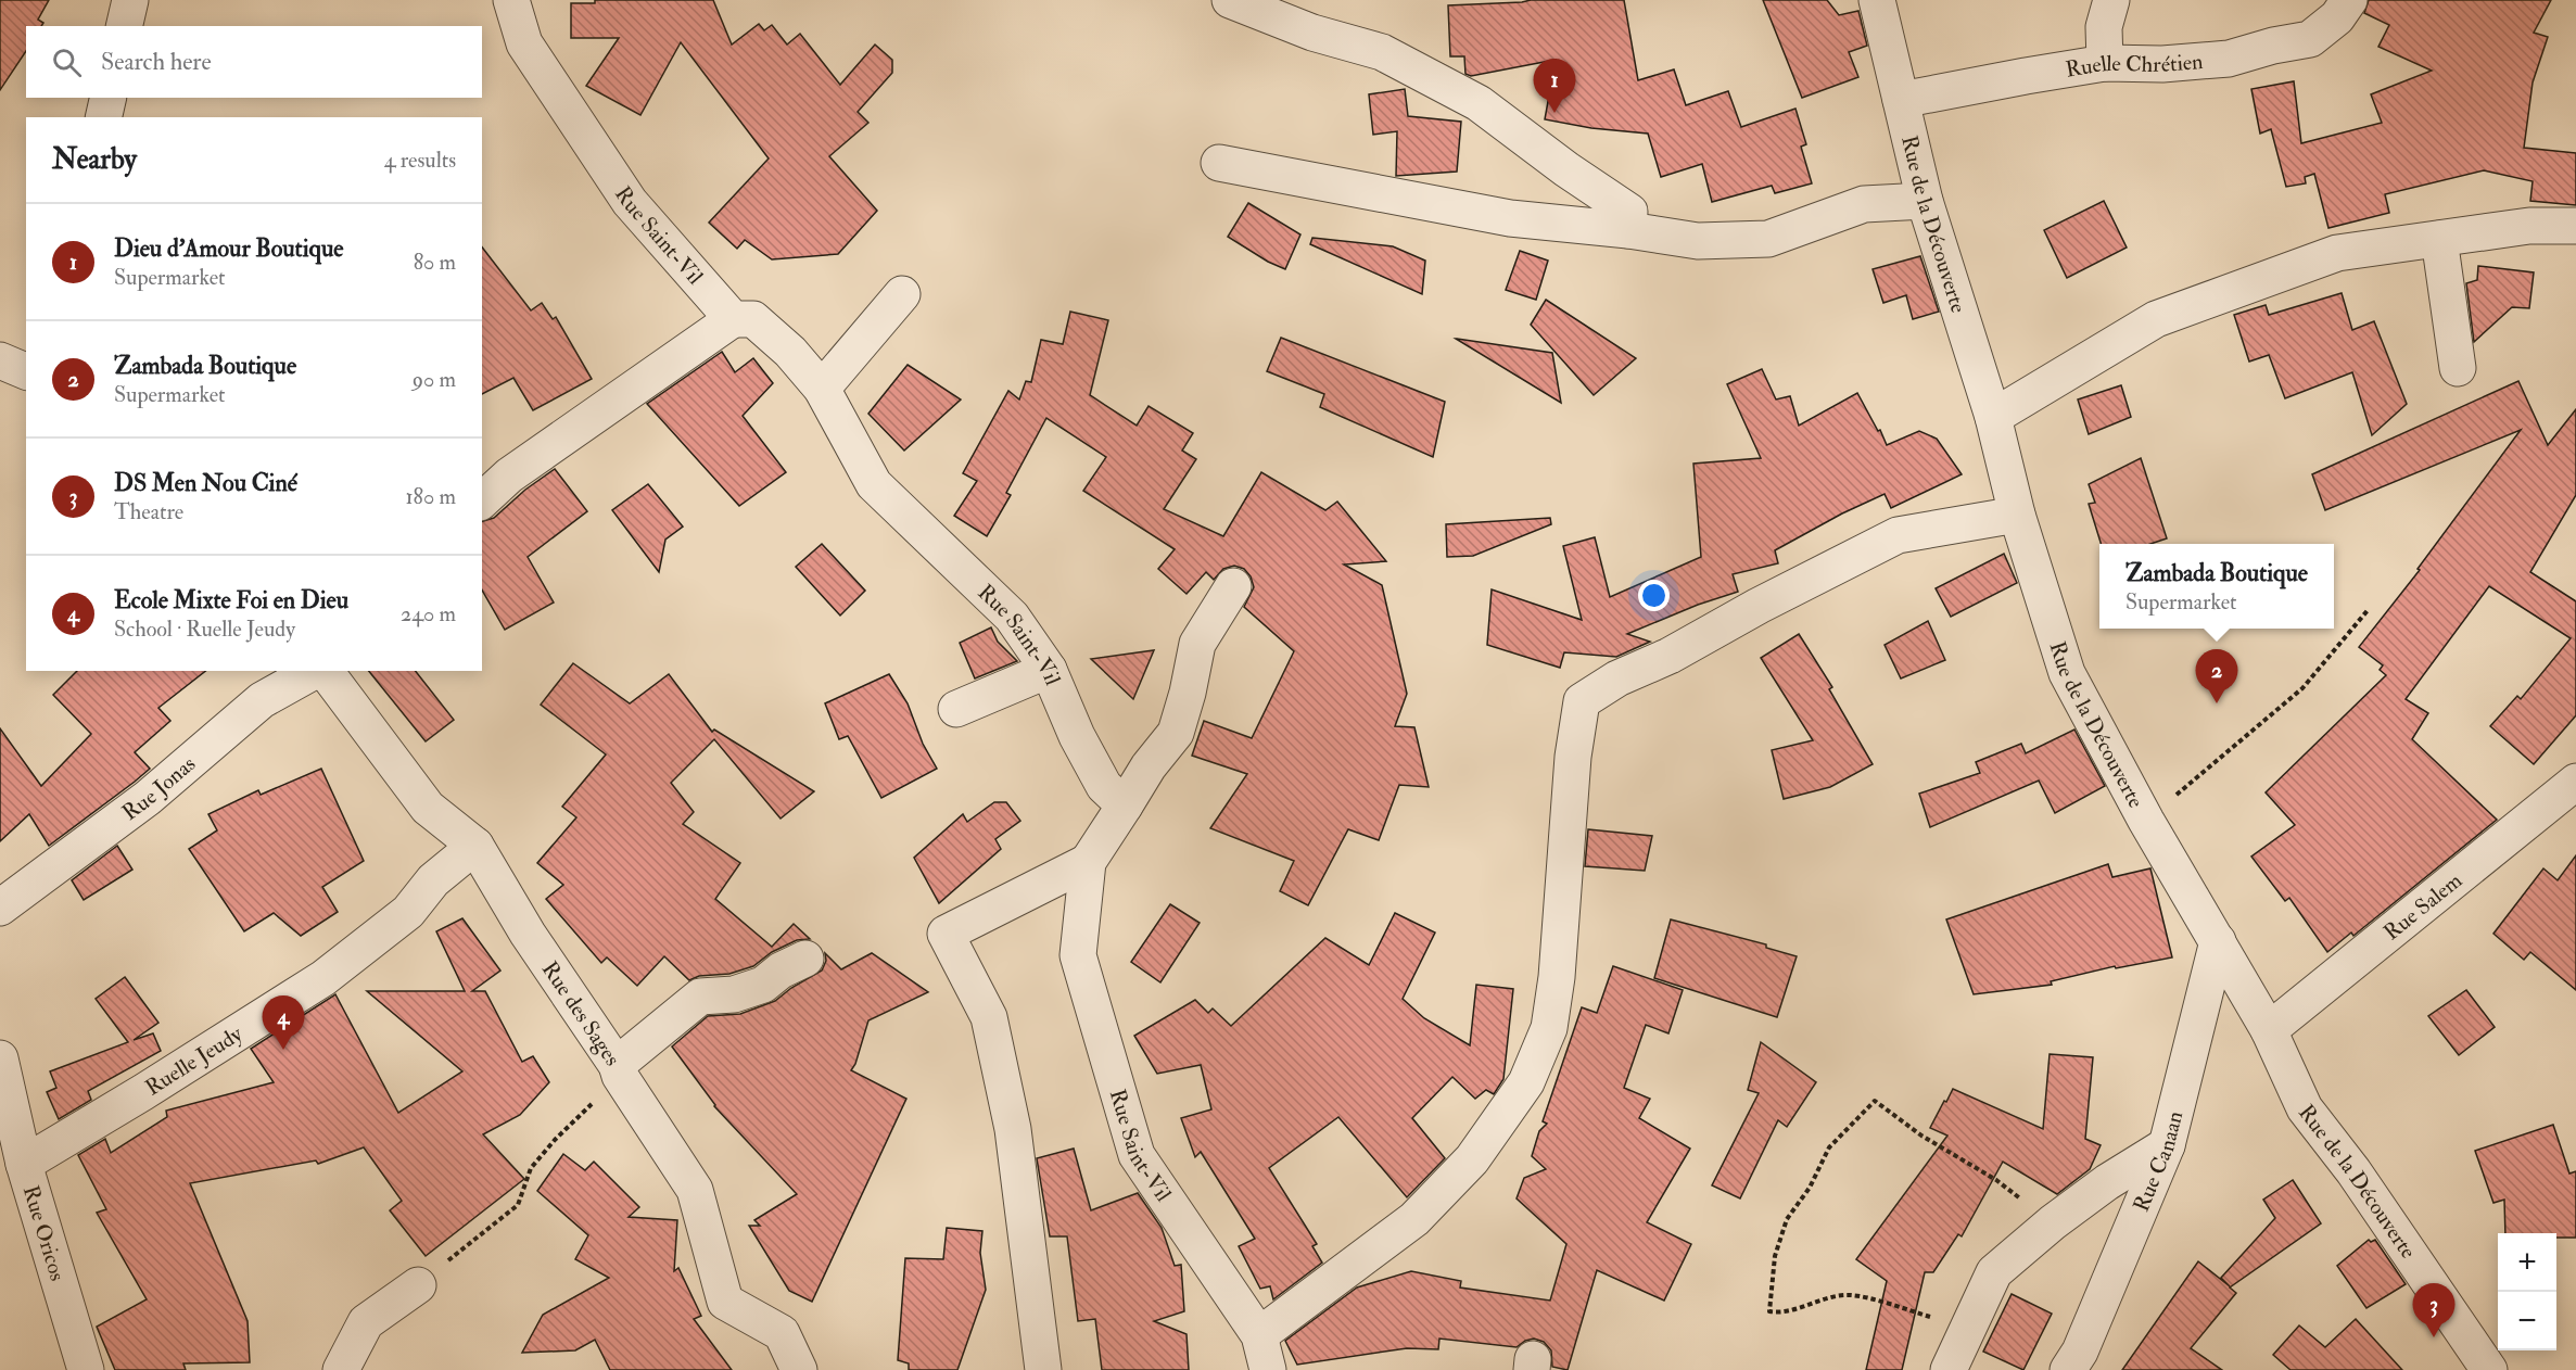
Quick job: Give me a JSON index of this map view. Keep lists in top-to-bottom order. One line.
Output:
{"streets":{"street":["Ruelle Chrétien","Rue de la Découverte","Rue Saint-Vil","Rue Jonas","Rue Salem","Rue des Sages","Ruelle Jeudy","Rue Canaan","Rue Oricos"]},"crossings":[["Ruelle Chrétien","Rue de la Découverte"],["Rue de la Découverte","Rue Salem"],["Rue de la Découverte","Rue Canaan"],["Rue des Sages","Ruelle Jeudy"],["Ruelle Jeudy","Rue Oricos"]],"page":{"search":"Search here","pins":["1","2","4","3"],"heading":["Nearby","4 results"],"list":[{"mark":"1","name":"Dieu d'Amour Boutique","note":"Supermarket","value":"80 m"},{"mark":"2","name":"Zambada Boutique","note":"Supermarket","value":"90 m"},{"mark":"3","name":"DS Men Nou Ciné","note":"Theatre","value":"180 m"},{"mark":"4","name":"Ecole Mixte Foi en Dieu","note":"School · Ruelle Jeudy","value":"240 m"}],"popup":["Zambada Boutique","Supermarket"],"map_buttons":["+","−"]}}
